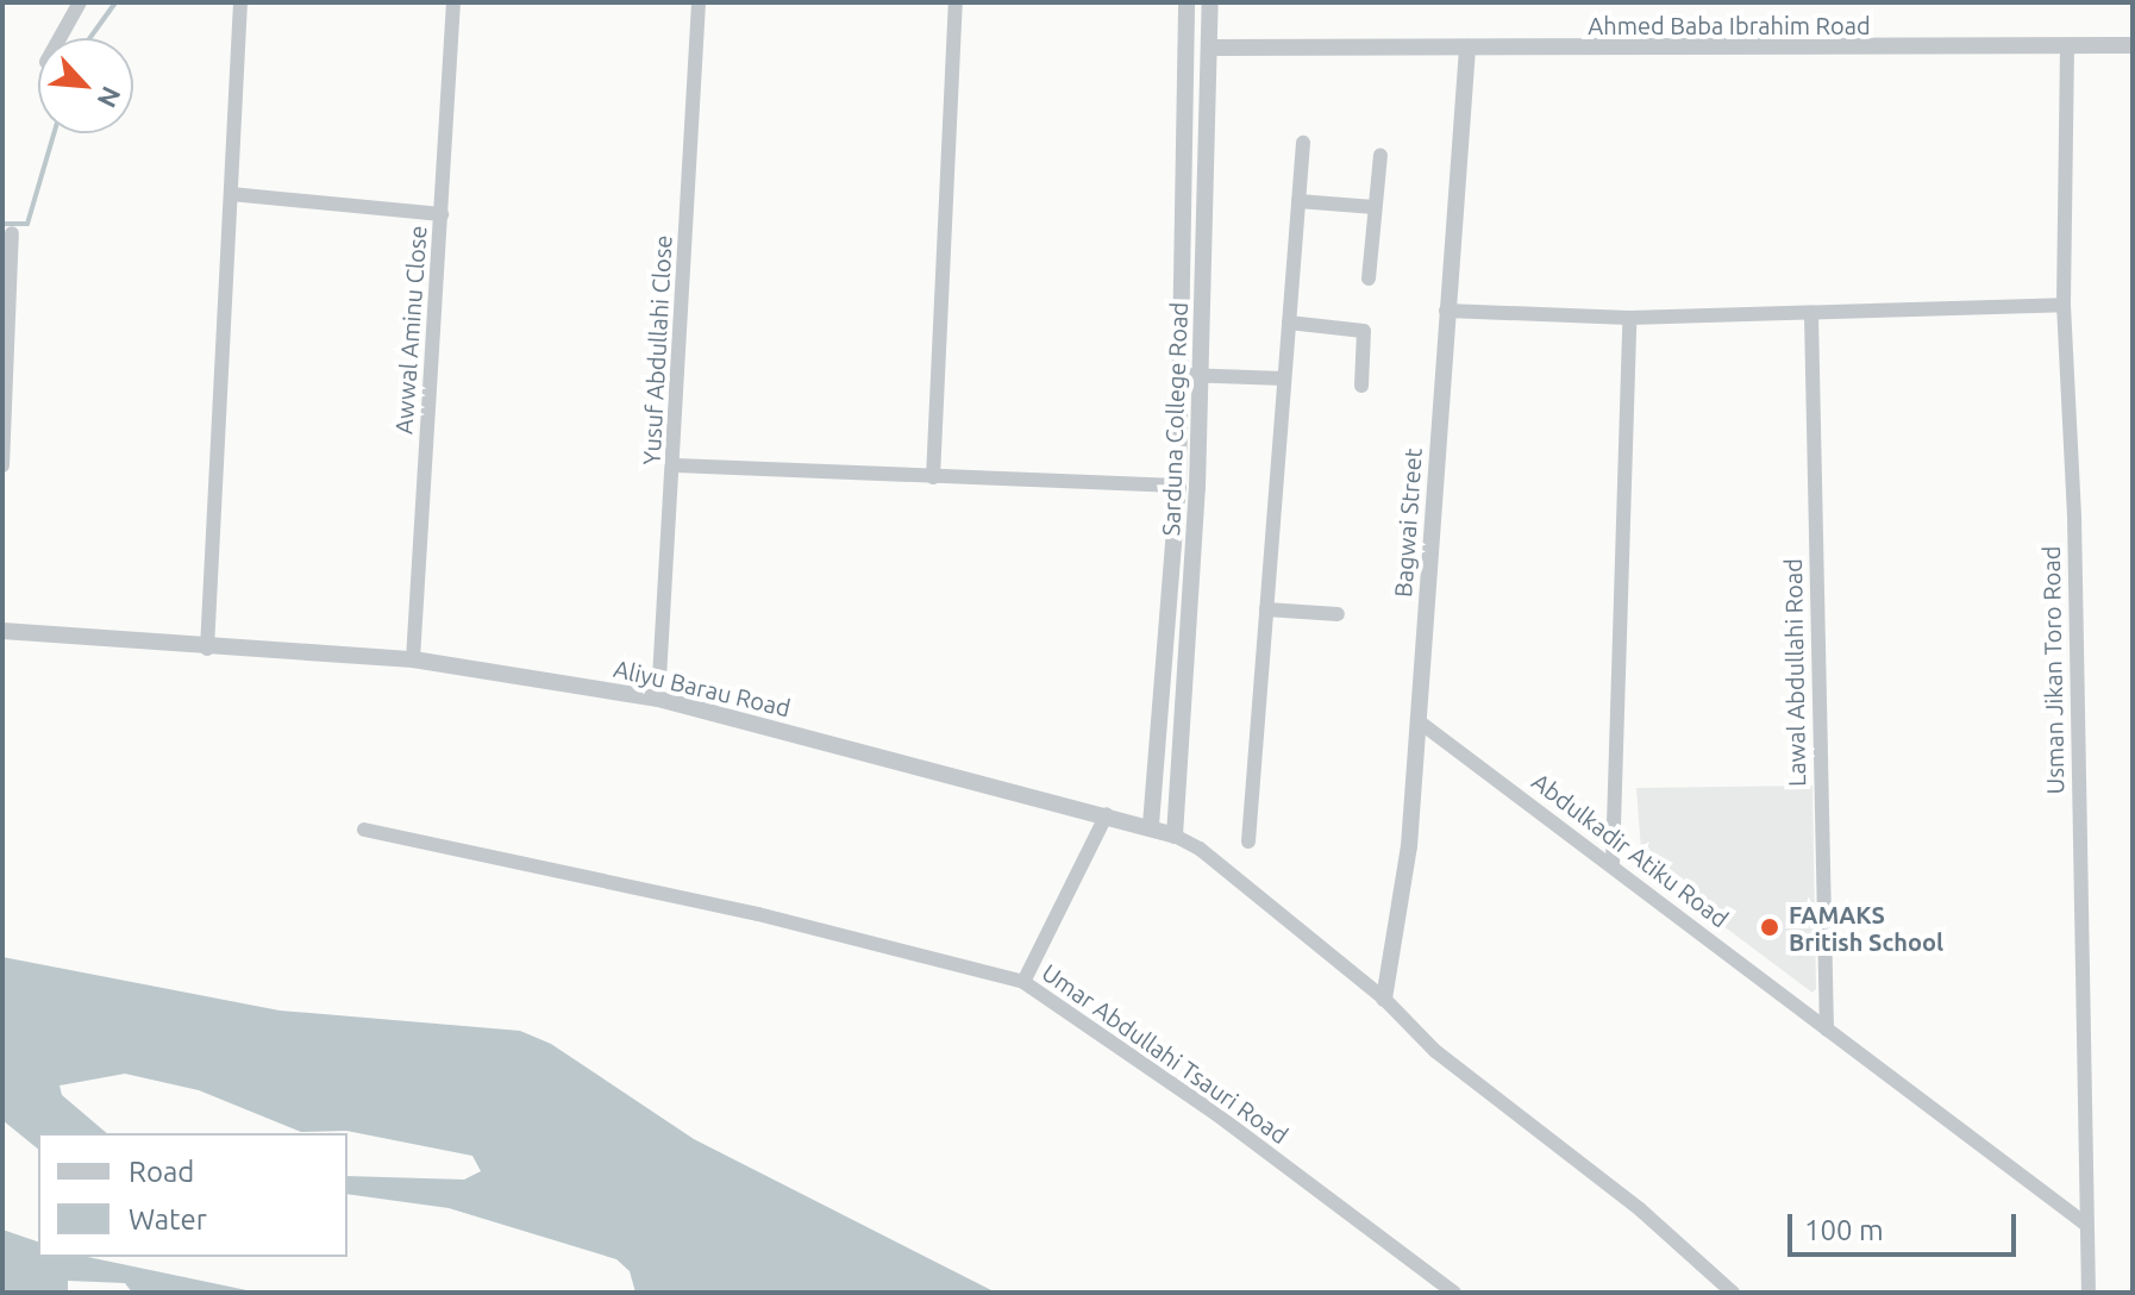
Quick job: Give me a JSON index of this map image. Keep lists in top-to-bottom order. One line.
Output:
{"streets":{"street":["Ahmed Baba Ibrahim Road","Awwal Aminu Close","Yusuf Abdullahi Close","Sarduna College Road","Bagwai Street","Usman Jikan Toro Road","Lawal Abdullahi Road","Aliyu Barau Road","Abdulkadir Atiku Road","Umar Abdullahi Tsauri Road"]},"crossings":[["Ahmed Baba Ibrahim Road","Sarduna College Road"],["Ahmed Baba Ibrahim Road","Bagwai Street"],["Ahmed Baba Ibrahim Road","Usman Jikan Toro Road"],["Awwal Aminu Close","Aliyu Barau Road"],["Yusuf Abdullahi Close","Aliyu Barau Road"],["Sarduna College Road","Aliyu Barau Road"],["Bagwai Street","Abdulkadir Atiku Road"],["Usman Jikan Toro Road","Abdulkadir Atiku Road"],["Lawal Abdullahi Road","Abdulkadir Atiku Road"]],"places":["FAMAKS British School"],"legend":["Road","Water"],"scale_bar":"100 m","north":"bottom right"}
